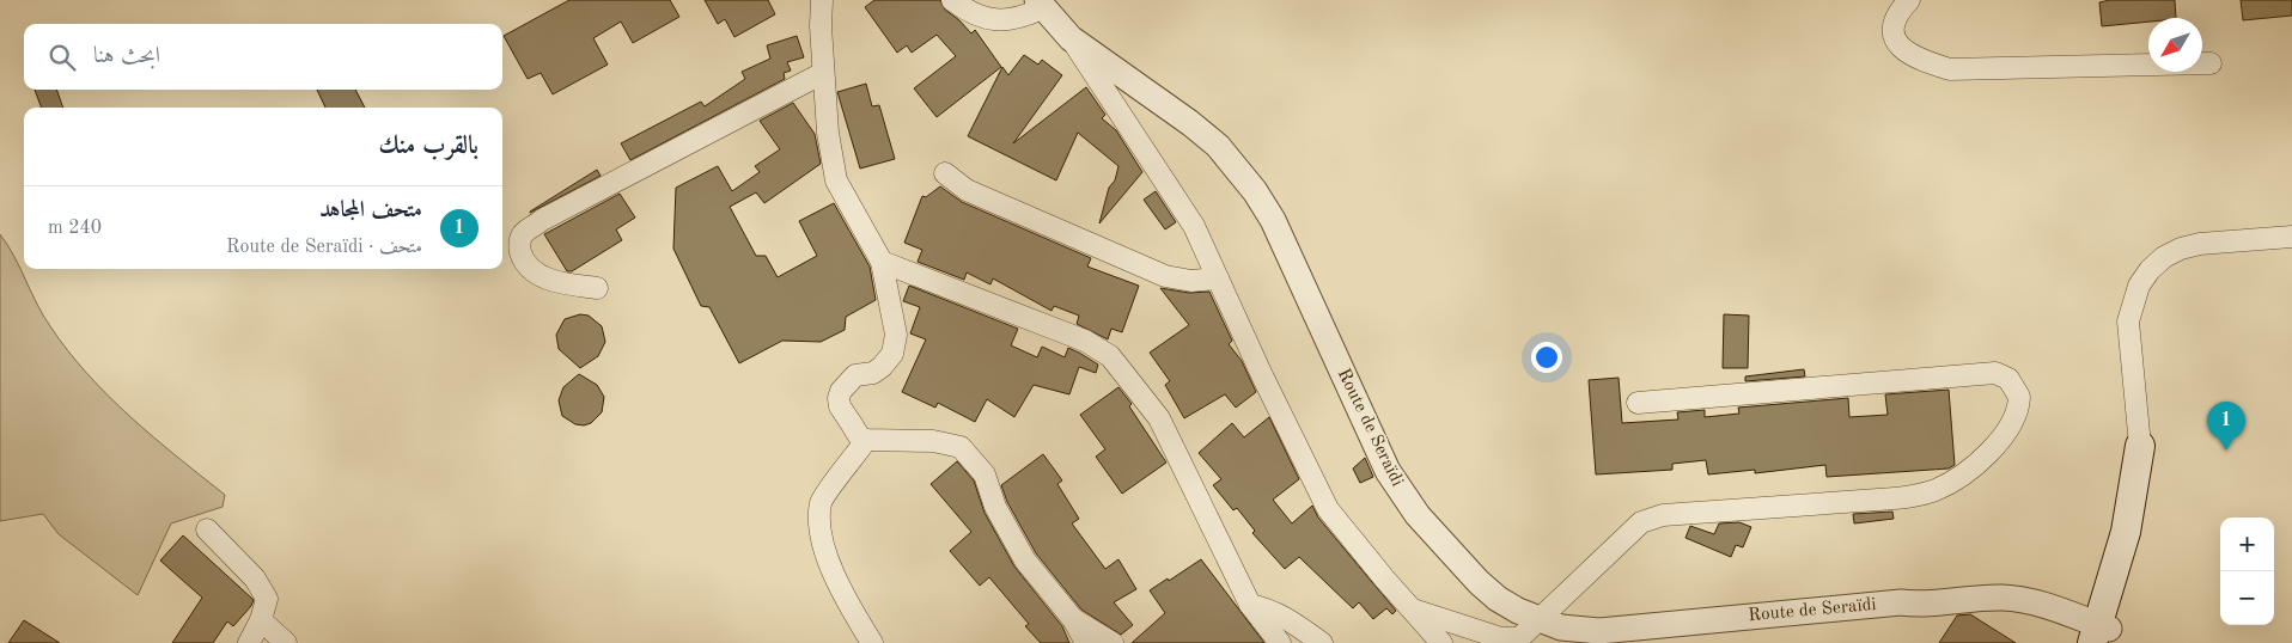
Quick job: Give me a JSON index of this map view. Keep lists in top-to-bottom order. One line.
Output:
{"streets":{"street":["Route de Seraïdi"]},"north":"bottom left","page":{"search":"ابحث هنا","heading":"بالقرب منك","list":[{"mark":"1","name":"متحف المجاهد","note":"متحف · Route de Seraïdi","value":"240 m"}],"pins":"1","map_buttons":["+","−"]}}
